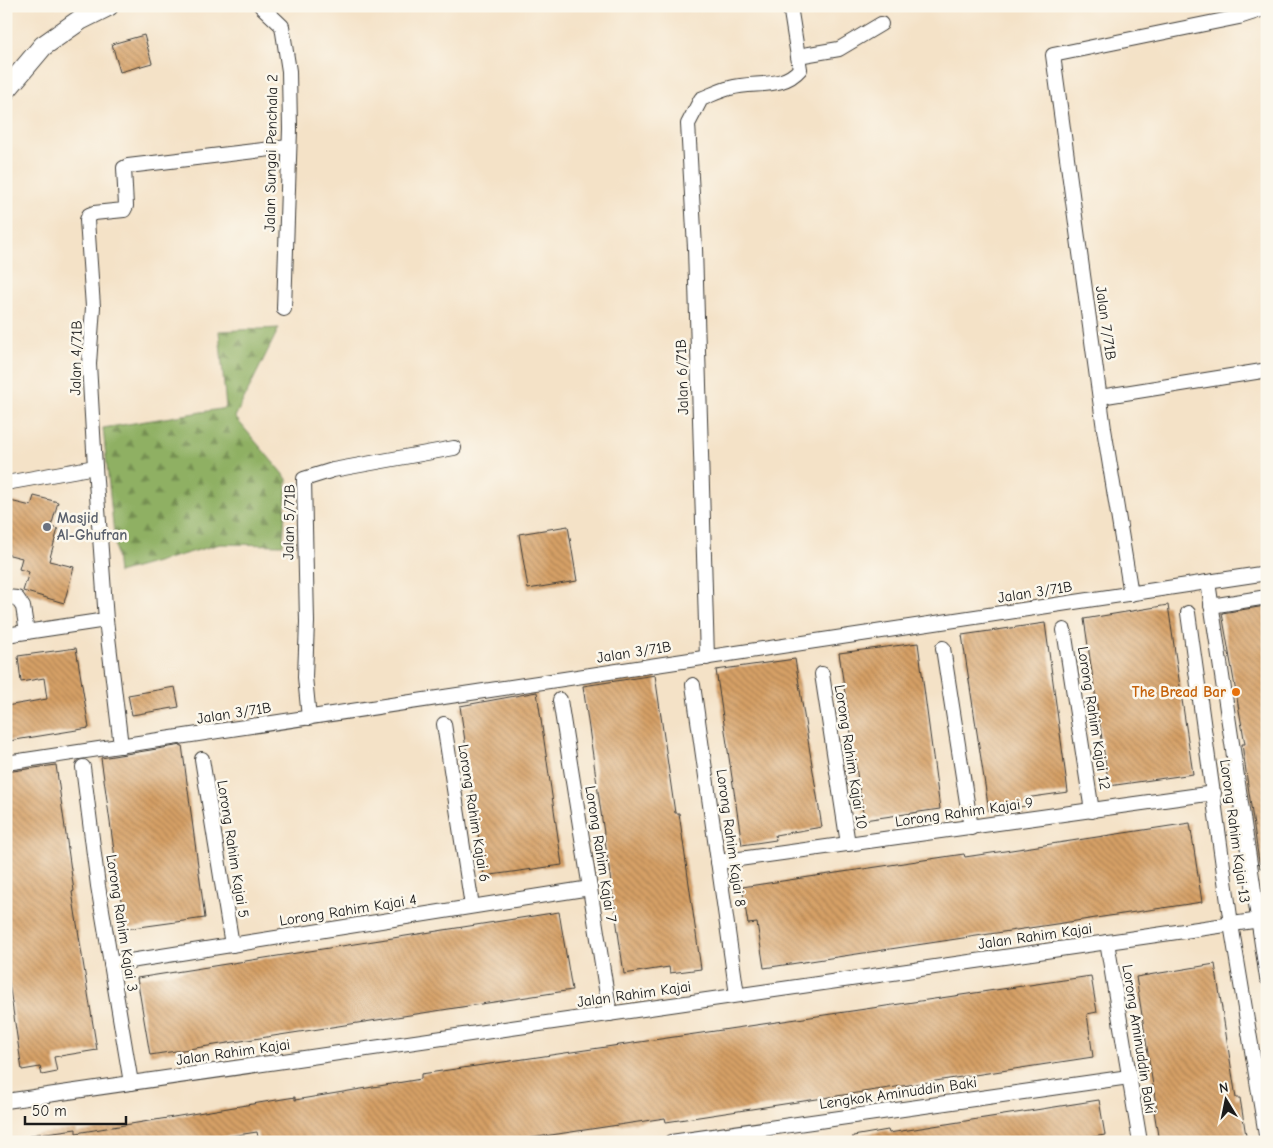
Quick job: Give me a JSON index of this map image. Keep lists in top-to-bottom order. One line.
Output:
{"streets":{"street":["Jalan Sungai Penchala 2","Jalan 7/71B","Jalan 4/71B","Jalan 6/71B","Jalan 5/71B","Jalan 3/71B","Lorong Rahim Kajai 12","Lorong Rahim Kajai 10","Lorong Rahim Kajai 9","Lorong Rahim Kajai 6","Lorong Rahim Kajai 13","Lorong Rahim Kajai 8","Lorong Rahim Kajai 5","Lorong Rahim Kajai 7","Lorong Rahim Kajai 4","Lorong Rahim Kajai 3","Jalan Rahim Kajai","Lorong Aminuddin Baki","Lengkok Aminuddin Baki"]},"crossings":[["Jalan Sungai Penchala 2","Jalan 4/71B"],["Jalan 7/71B","Jalan 3/71B"],["Jalan 4/71B","Jalan 3/71B"],["Jalan 6/71B","Jalan 3/71B"],["Jalan 5/71B","Jalan 3/71B"],["Jalan 3/71B","Lorong Rahim Kajai 13"],["Lorong Rahim Kajai 12","Lorong Rahim Kajai 9"],["Lorong Rahim Kajai 10","Lorong Rahim Kajai 9"],["Lorong Rahim Kajai 9","Lorong Rahim Kajai 13"],["Lorong Rahim Kajai 9","Lorong Rahim Kajai 8"],["Lorong Rahim Kajai 6","Lorong Rahim Kajai 4"],["Lorong Rahim Kajai 13","Jalan Rahim Kajai"],["Lorong Rahim Kajai 8","Jalan Rahim Kajai"],["Lorong Rahim Kajai 5","Lorong Rahim Kajai 4"],["Lorong Rahim Kajai 7","Lorong Rahim Kajai 4"],["Lorong Rahim Kajai 7","Jalan Rahim Kajai"],["Lorong Rahim Kajai 4","Lorong Rahim Kajai 3"],["Lorong Rahim Kajai 3","Jalan Rahim Kajai"],["Jalan Rahim Kajai","Lorong Aminuddin Baki"],["Lorong Aminuddin Baki","Lengkok Aminuddin Baki"]],"places":["Masjid Al-Ghufran","The Bread Bar"],"scale_bar":"50 m","north":"top"}
